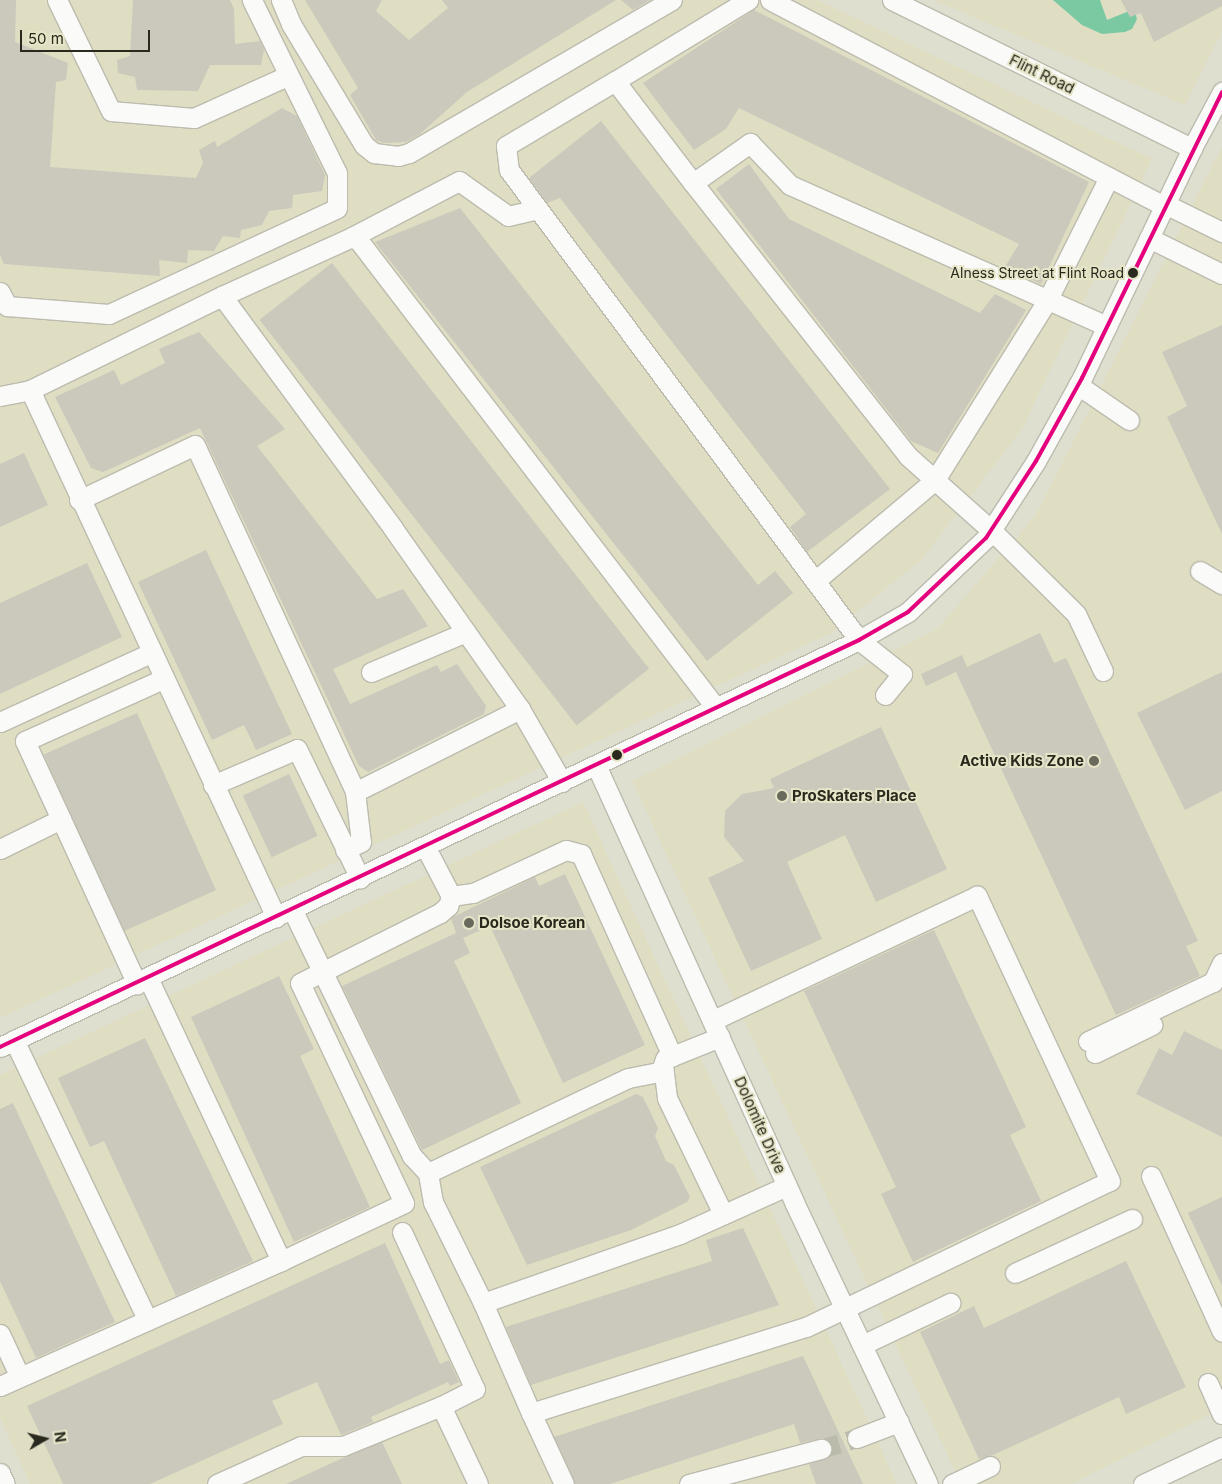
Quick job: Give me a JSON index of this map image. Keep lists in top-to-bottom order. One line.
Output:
{"streets":{"street":["Flint Road","Dolomite Drive"]},"places":["Alness Street at Flint Road","Active Kids Zone","ProSkaters Place","Dolsoe Korean"],"scale_bar":"50 m","north":"right"}
